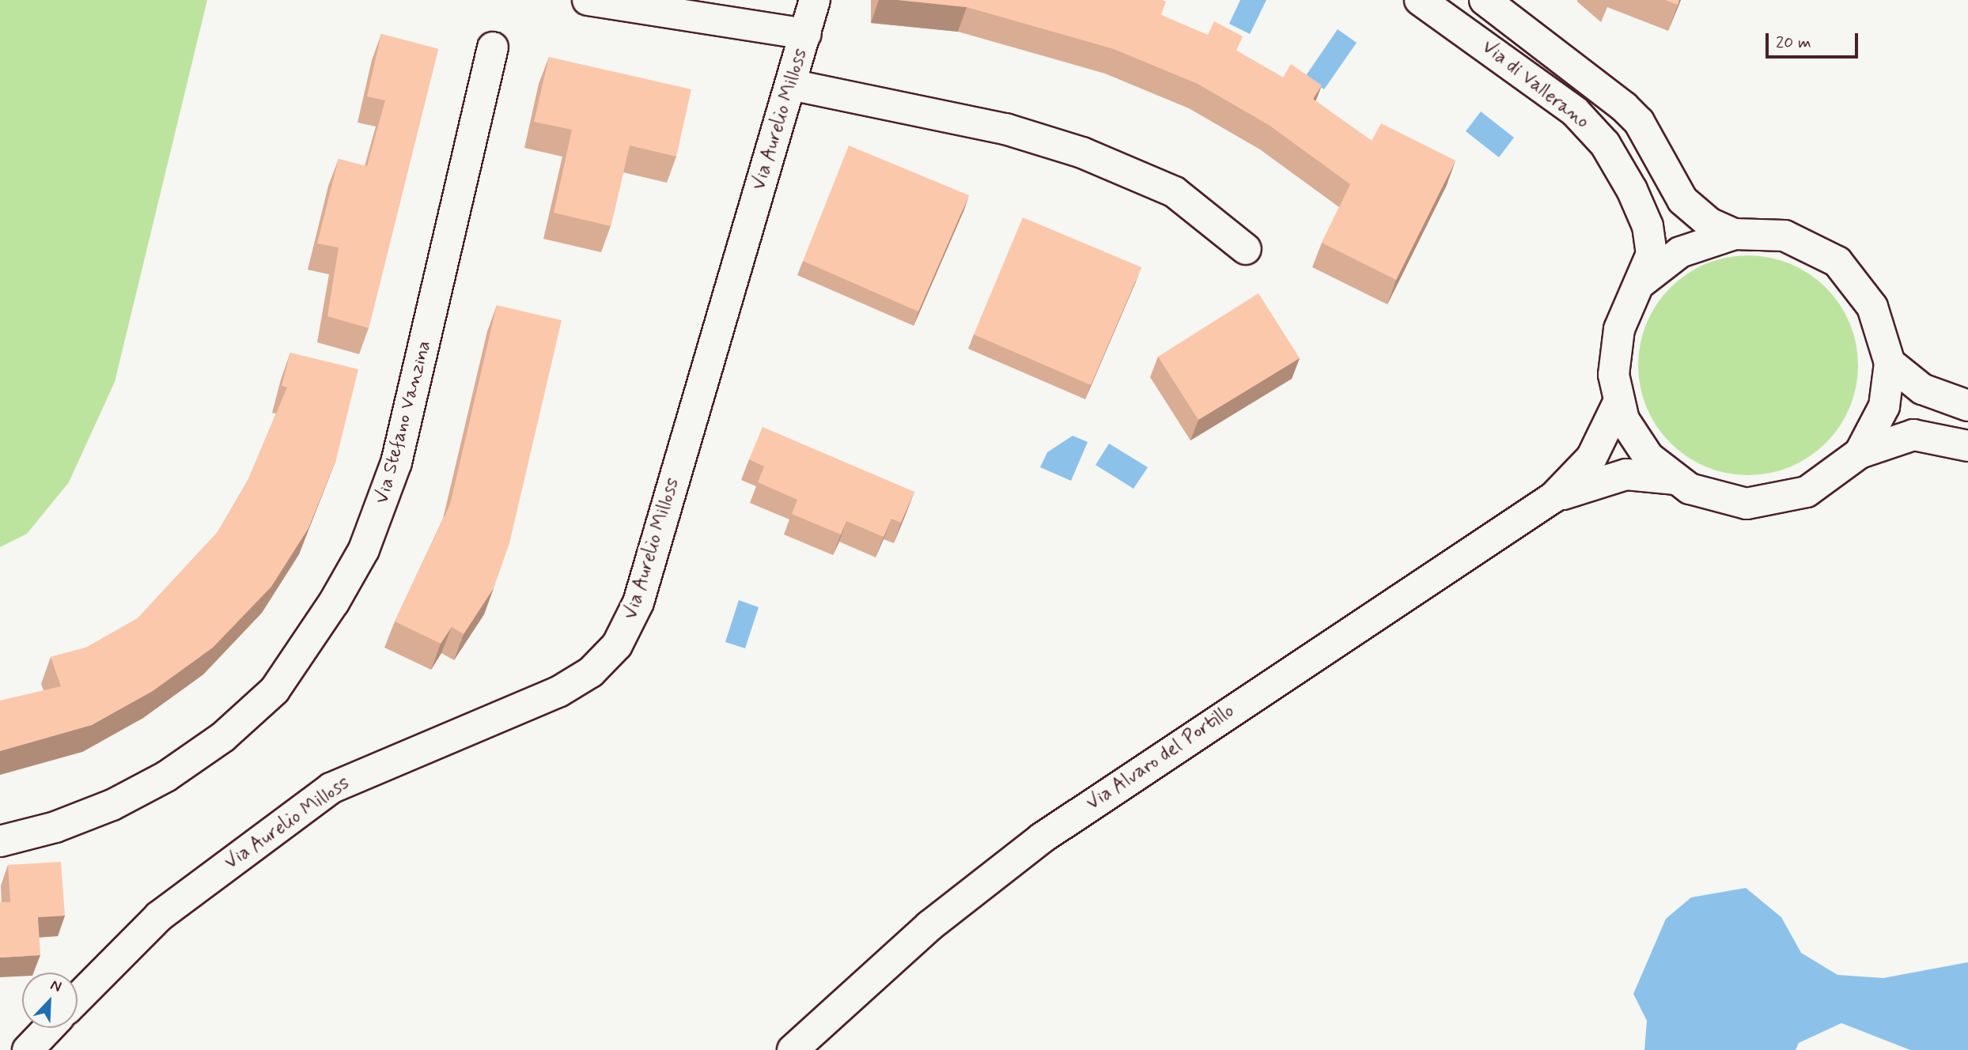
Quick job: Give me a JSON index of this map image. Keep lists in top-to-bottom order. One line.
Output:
{"streets":{"street":["Via di Vallerano","Via Aurelio Milloss","Via Stefano Vanzina","Via Alvaro del Portillo"]},"crossings":[["Via di Vallerano","Via Alvaro del Portillo"]],"scale_bar":"20 m","north":"top right"}
